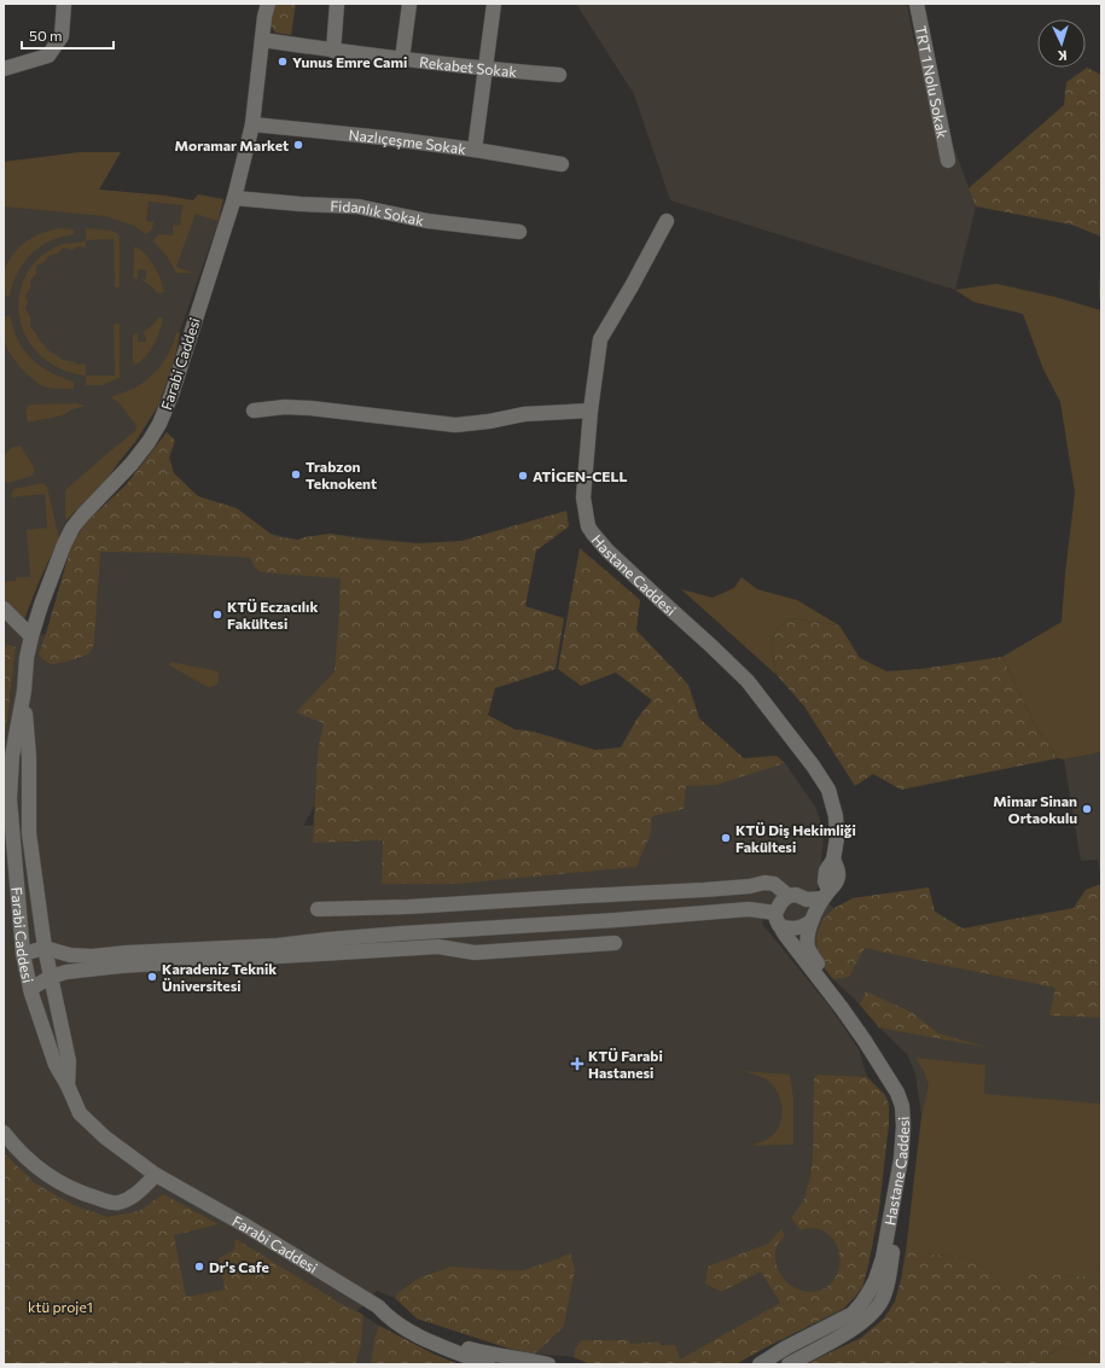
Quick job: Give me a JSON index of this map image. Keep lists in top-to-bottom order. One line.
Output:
{"streets":{"street":["Rekabet Sokak","TRT 1 Nolu Sokak","Nazlıçeşme Sokak","Fidanlık Sokak","Farabi Caddesi","Hastane Caddesi"]},"crossings":[["Rekabet Sokak","Farabi Caddesi"],["Nazlıçeşme Sokak","Farabi Caddesi"],["Fidanlık Sokak","Farabi Caddesi"]],"parks":["ktü proje1"],"places":{"other":["Yunus Emre Cami","Moramar Market","Trabzon Teknokent","ATİGEN-CELL","KTÜ Eczacılık Fakültesi","Mimar Sinan Ortaokulu","KTÜ Diş Hekimliği Fakültesi","Karadeniz Teknik Üniversitesi","Dr's Cafe"],"health":["KTÜ Farabi Hastanesi"]},"scale_bar":"50 m","north":"bottom"}
